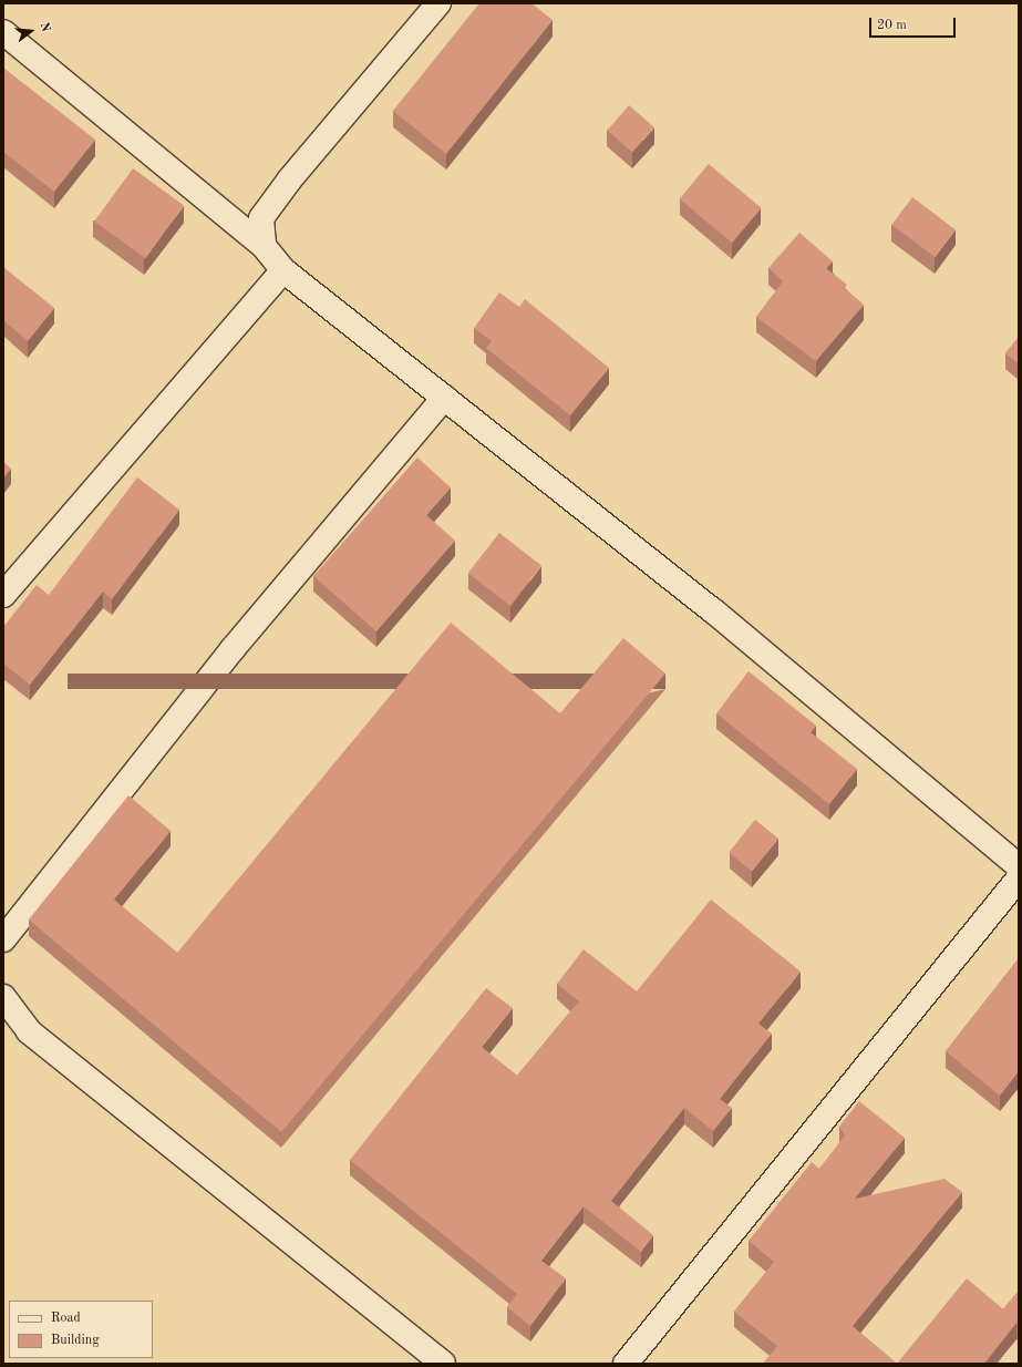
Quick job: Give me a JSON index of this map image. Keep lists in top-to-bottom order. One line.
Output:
{"legend":["Road","Building"],"scale_bar":"20 m","north":"right"}
